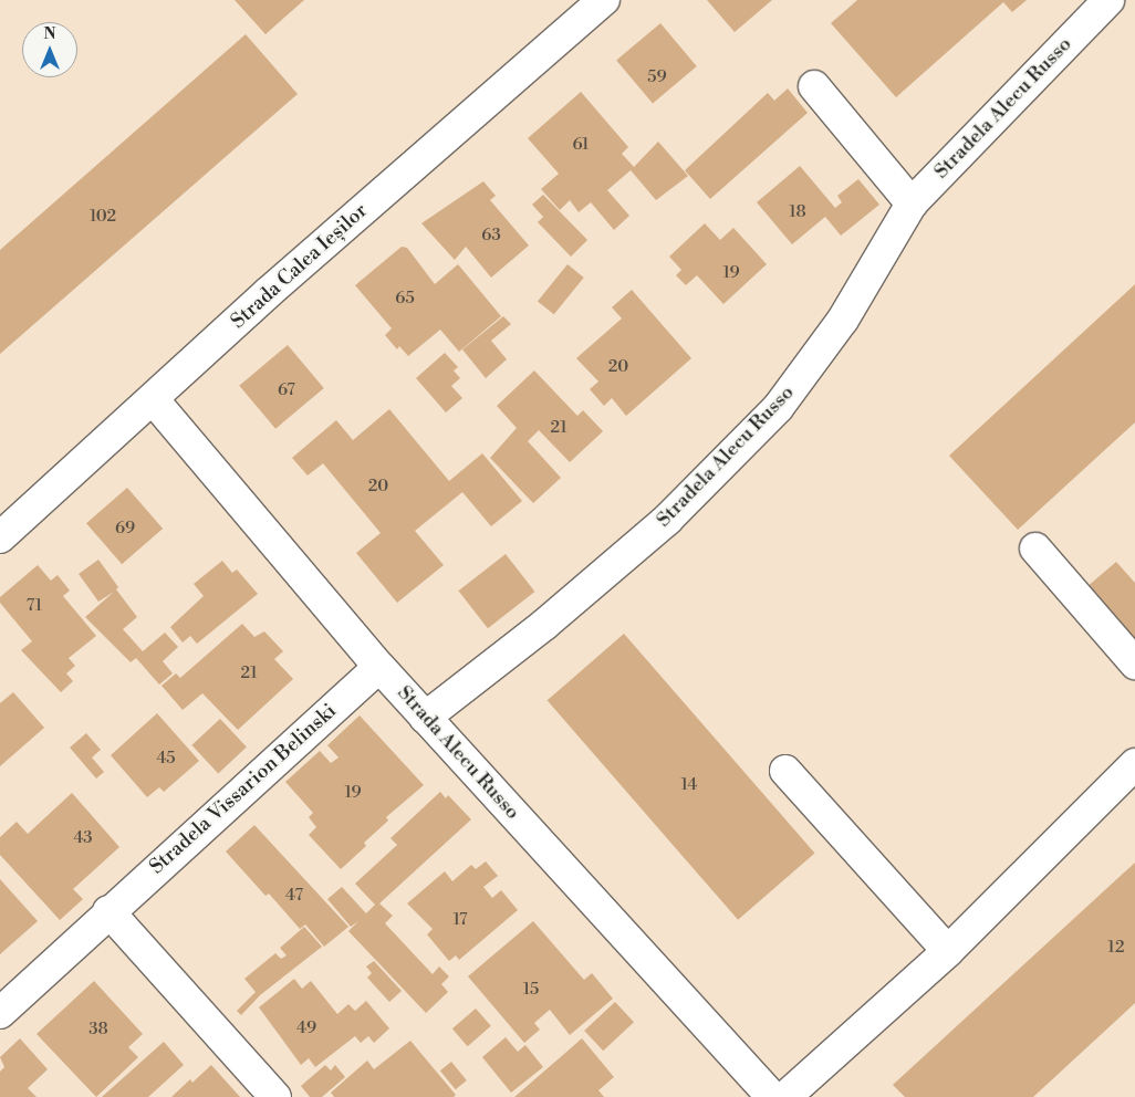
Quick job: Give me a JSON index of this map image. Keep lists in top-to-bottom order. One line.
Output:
{"streets":{"street":["Stradela Alecu Russo","Strada Calea Ieșilor","Strada Alecu Russo","Stradela Vissarion Belinski"]},"crossings":[["Stradela Alecu Russo","Strada Alecu Russo"],["Strada Calea Ieșilor","Strada Alecu Russo"],["Strada Alecu Russo","Stradela Vissarion Belinski"]],"house_numbers":["59","61","18","102","63","19","65","20","67","21","20","69","71","21","45","14","19","43","47","17","12","15","49","38"],"north":"top"}
